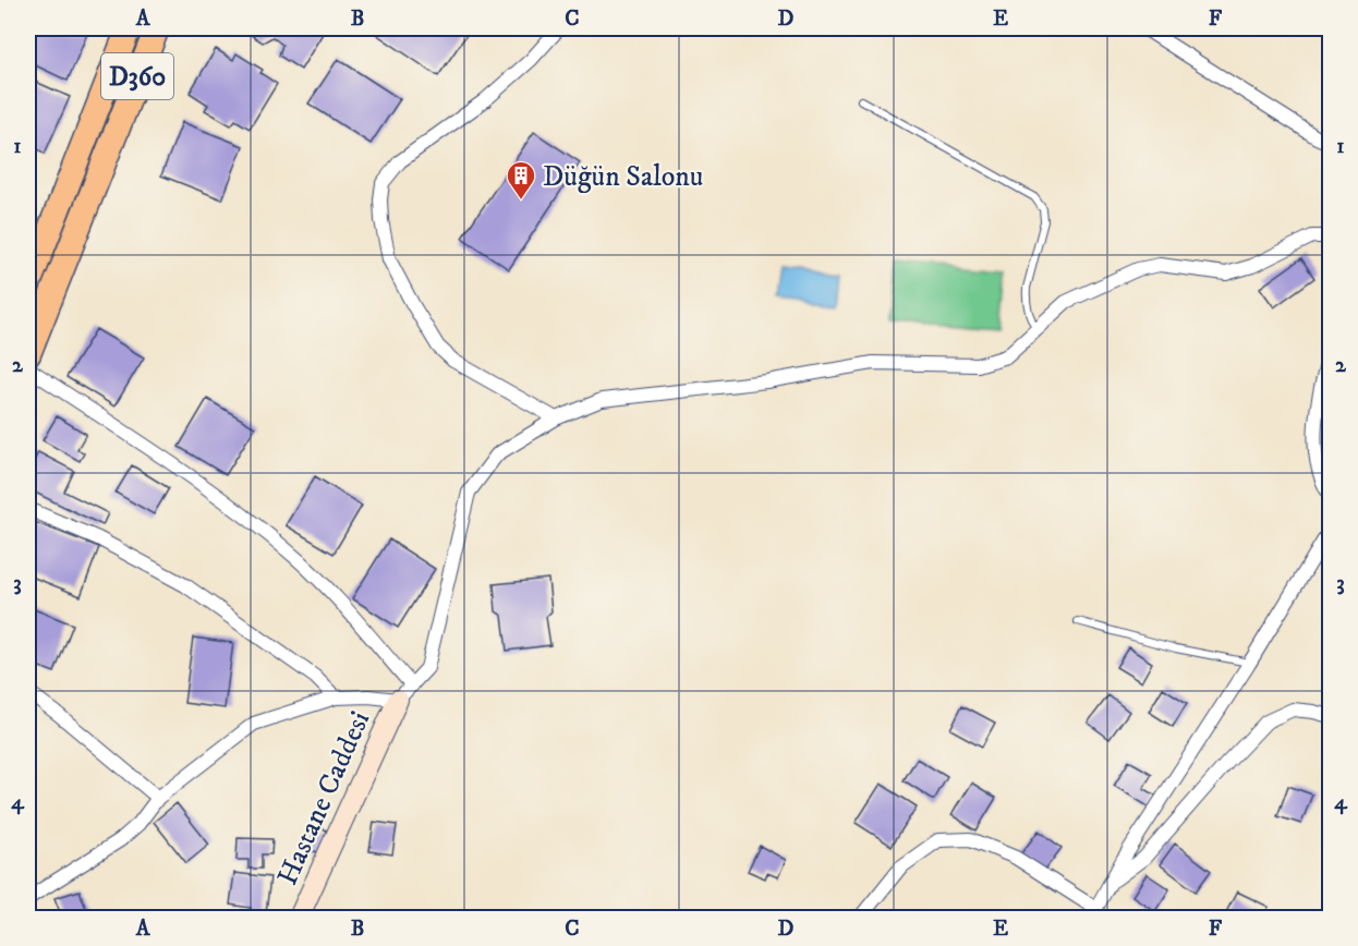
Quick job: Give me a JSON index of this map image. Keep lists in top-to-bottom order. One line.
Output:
{"streets":{"highway":["D360"],"street":["Hastane Caddesi"]},"places":{"building":["Düğün Salonu"]},"grid":{"columns":["A","B","C","D","E","F"],"rows":["1","2","3","4"]}}
